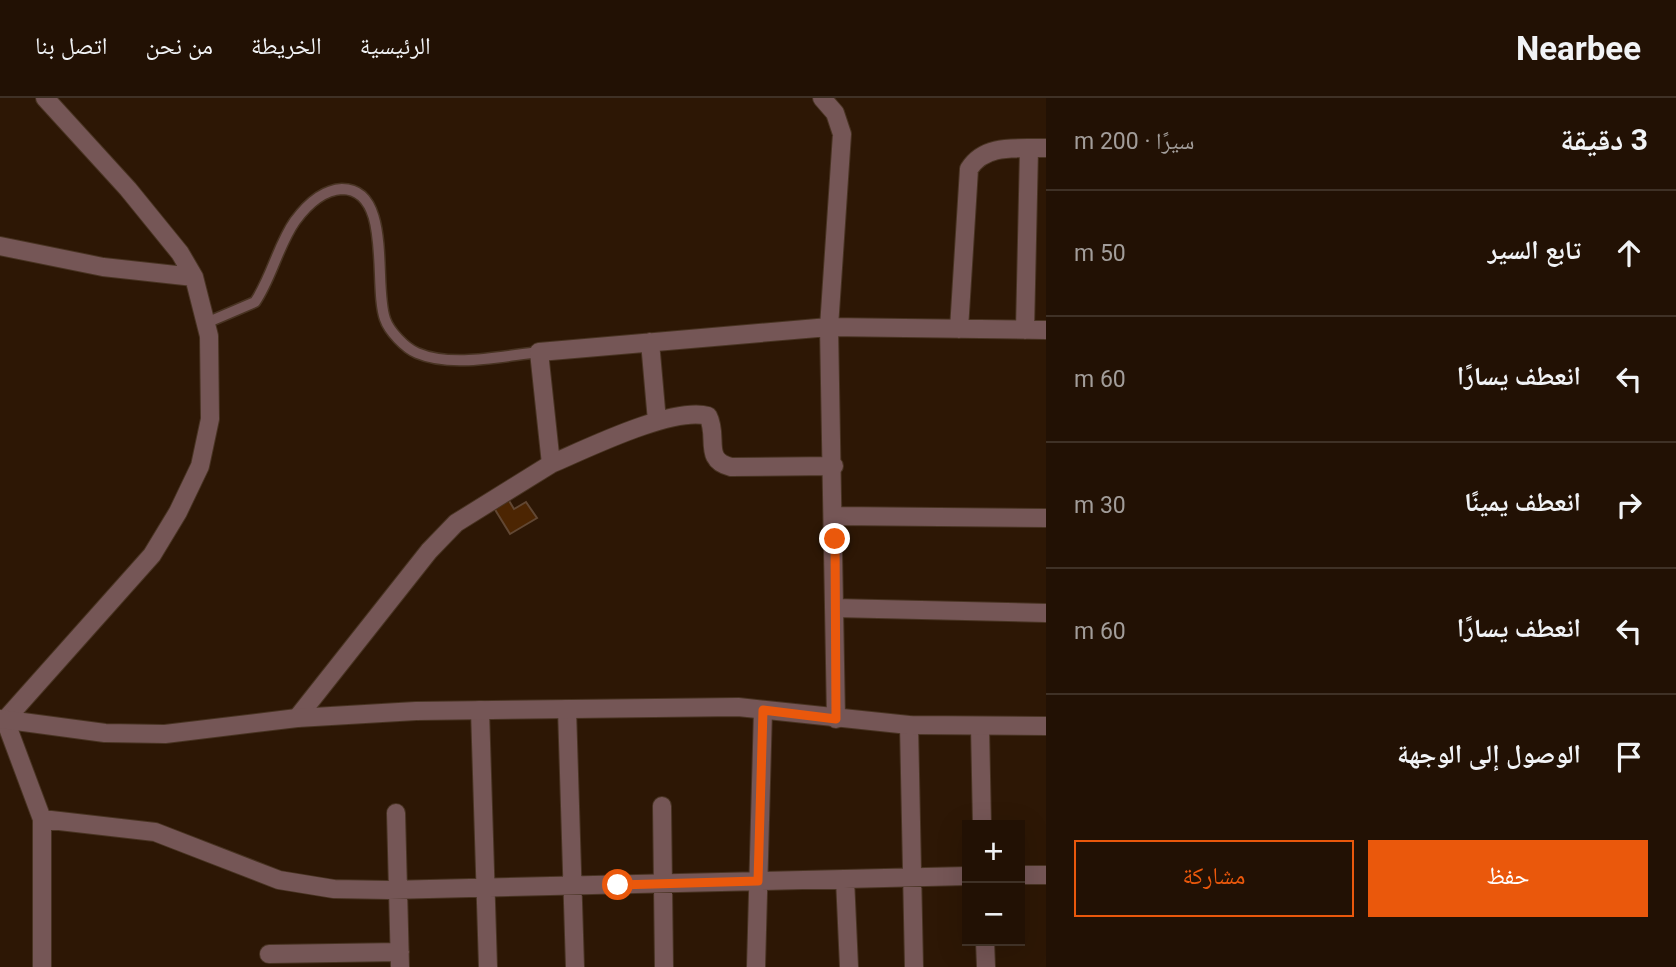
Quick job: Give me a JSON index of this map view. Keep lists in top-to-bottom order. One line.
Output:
{"page":{"header":"Nearbee","nav":["الرئيسية","الخريطة","من نحن","اتصل بنا"],"heading":["3 دقيقة","سيرًا · 200 m"],"list":[["تابع السير","50 m"],["انعطف يسارًا","60 m"],["انعطف يمينًا","30 m"],["انعطف يسارًا","60 m"],"الوصول إلى الوجهة"],"buttons":["حفظ","مشاركة"],"map_buttons":["+","−"]}}
